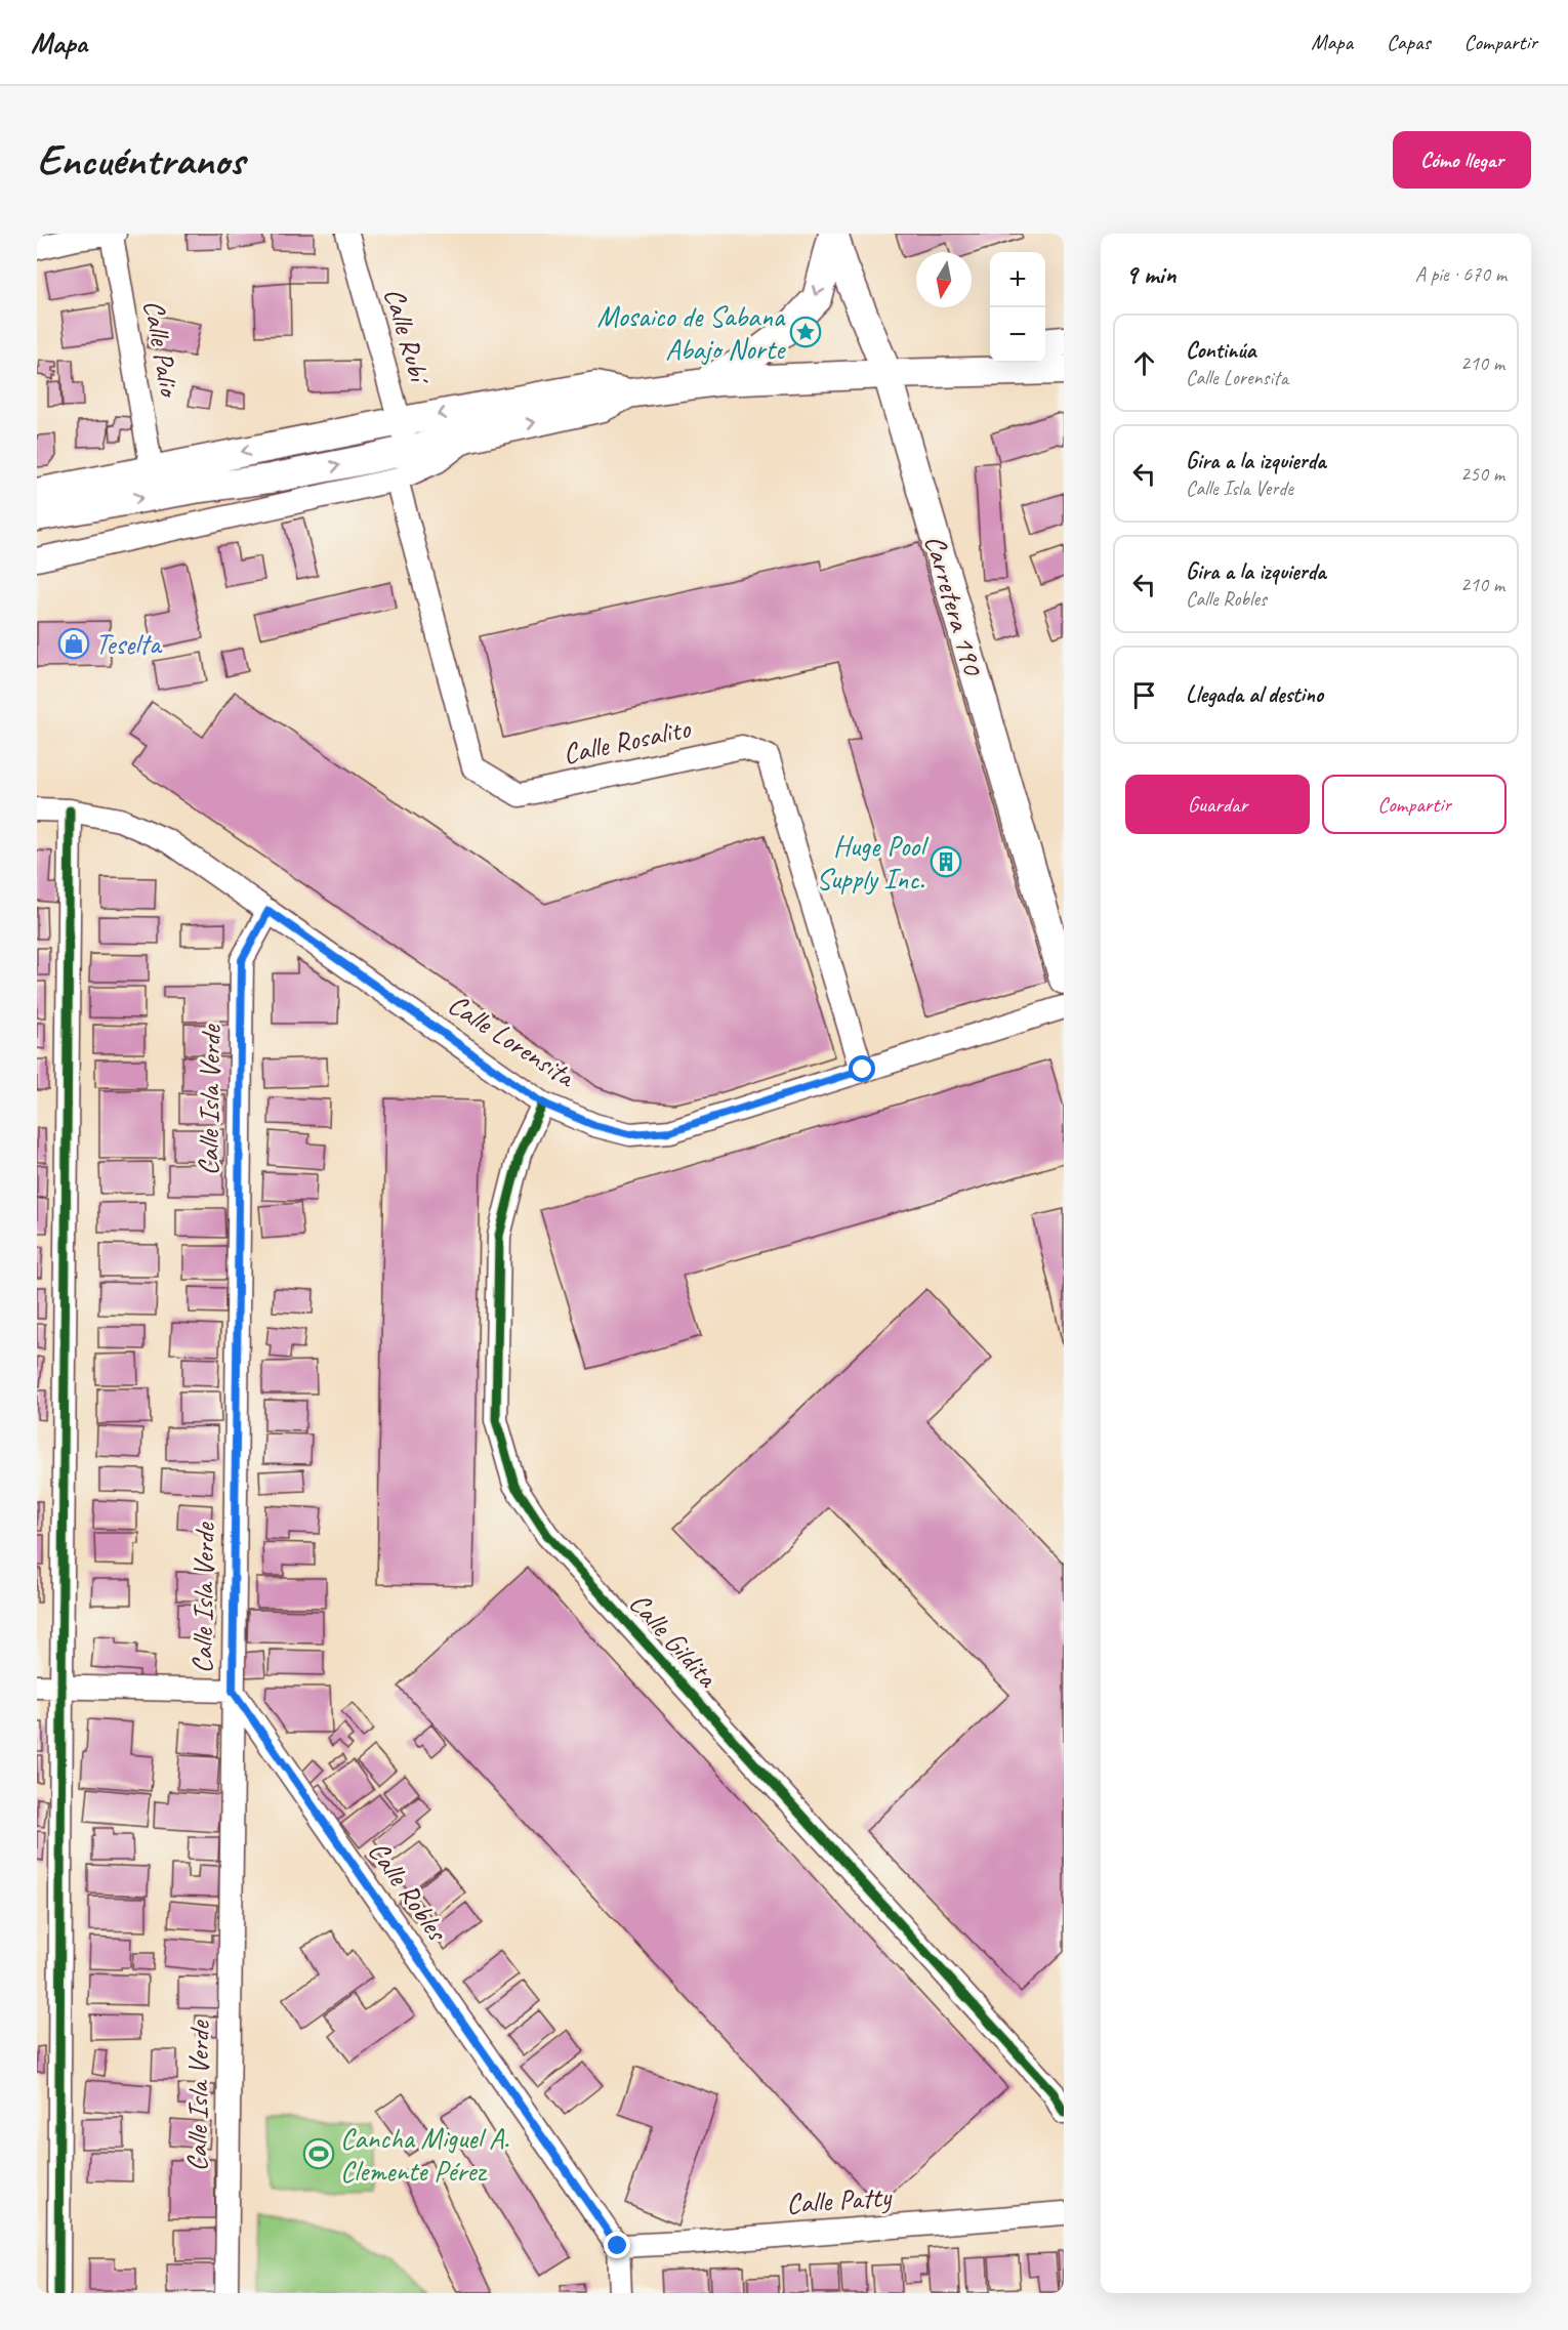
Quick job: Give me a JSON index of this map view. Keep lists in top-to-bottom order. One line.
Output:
{"streets":{"street":["Calle Rubí","Calle Palio","Carretera 190","Calle Rosalito","Calle Lorensita","Calle Isla Verde","Calle Gildita","Calle Robles","Calle Patty"]},"crossings":[["Calle Rosalito","Calle Lorensita"],["Calle Lorensita","Calle Isla Verde"],["Calle Lorensita","Calle Gildita"],["Calle Isla Verde","Calle Robles"],["Calle Robles","Calle Patty"]],"places":{"place":["Mosaico de Sabana Abajo Norte"],"shop":["Teselta"],"building":["Huge Pool Supply Inc."],"sports":["Cancha Miguel A. Clemente Pérez"]},"north":"bottom","page":{"header":"Mapa","nav":["Mapa","Capas","Compartir"],"buttons":["Cómo llegar",["Guardar","Compartir"]],"title":"Encuéntranos","heading":["9 min","A pie · 670 m"],"map_buttons":["+","−"],"list":[["Continúa","Calle Lorensita","210 m"],["Gira a la izquierda","Calle Isla Verde","250 m"],["Gira a la izquierda","Calle Robles","210 m"],"Llegada al destino"]}}
